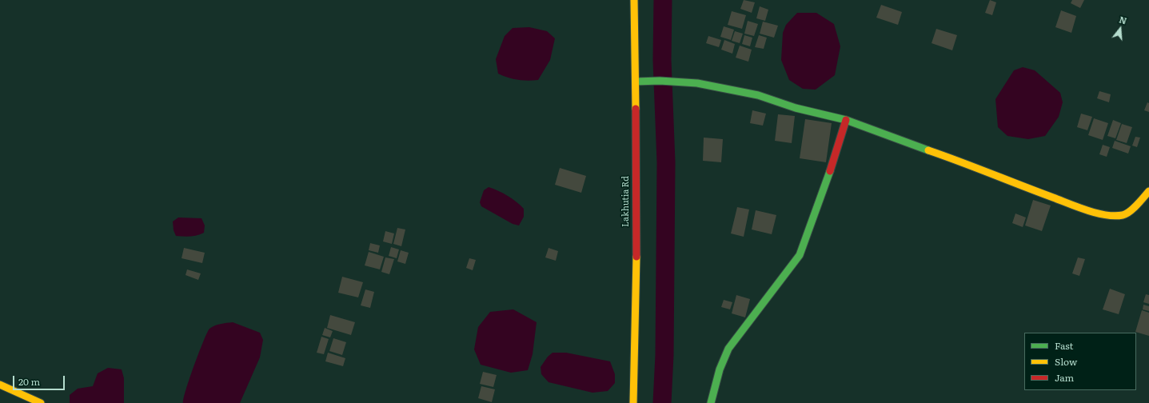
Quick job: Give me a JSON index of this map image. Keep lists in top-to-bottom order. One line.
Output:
{"streets":{"street":["Lakhutia Rd"]},"legend":["Fast","Slow","Jam"],"scale_bar":"20 m","north":"top"}
